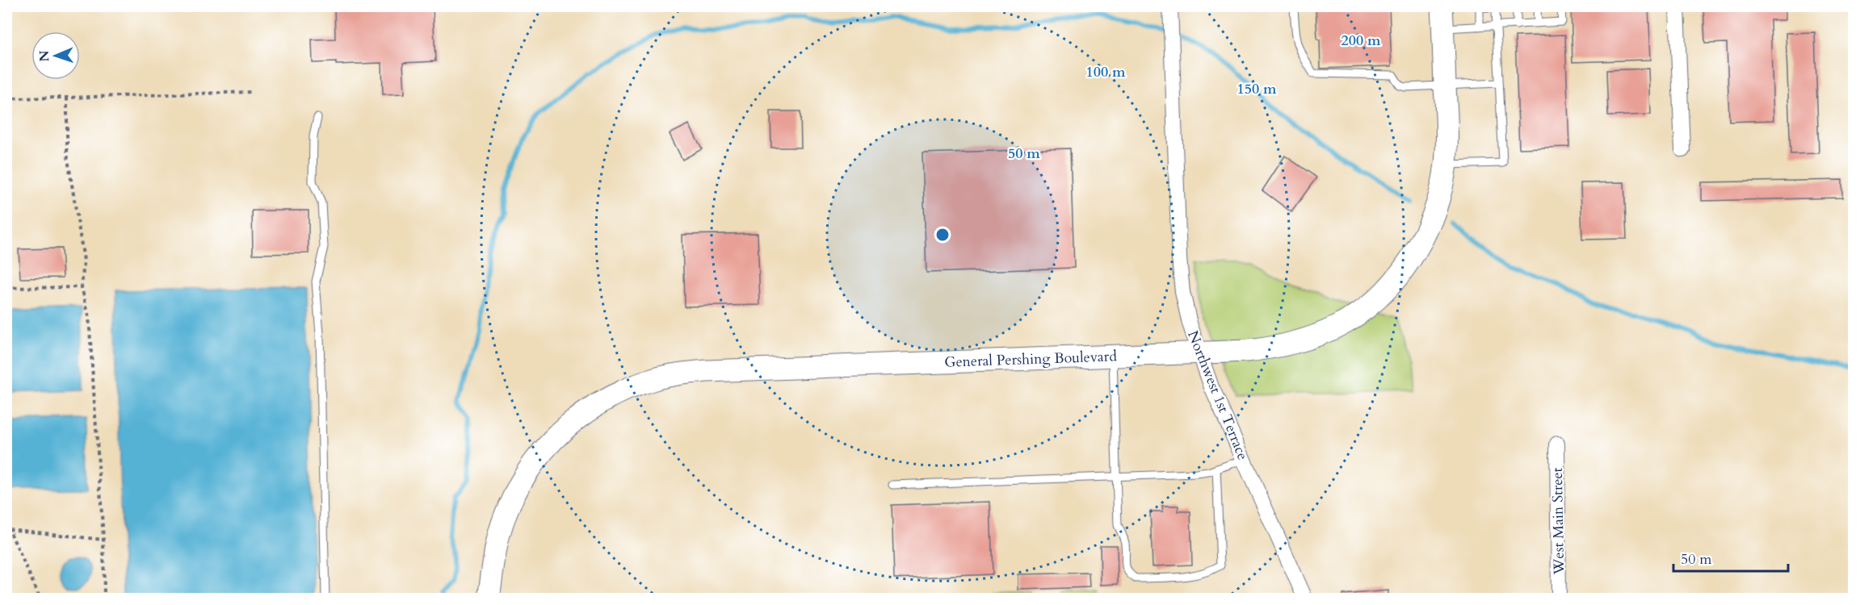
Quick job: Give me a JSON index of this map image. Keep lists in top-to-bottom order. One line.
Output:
{"streets":{"main road":["General Pershing Boulevard"],"street":["Northwest 1st Terrace","West Main Street"]},"crossings":[["General Pershing Boulevard","Northwest 1st Terrace"]],"scale_bar":"50 m","north":"left","rings":["200 m","100 m","150 m","50 m"]}
